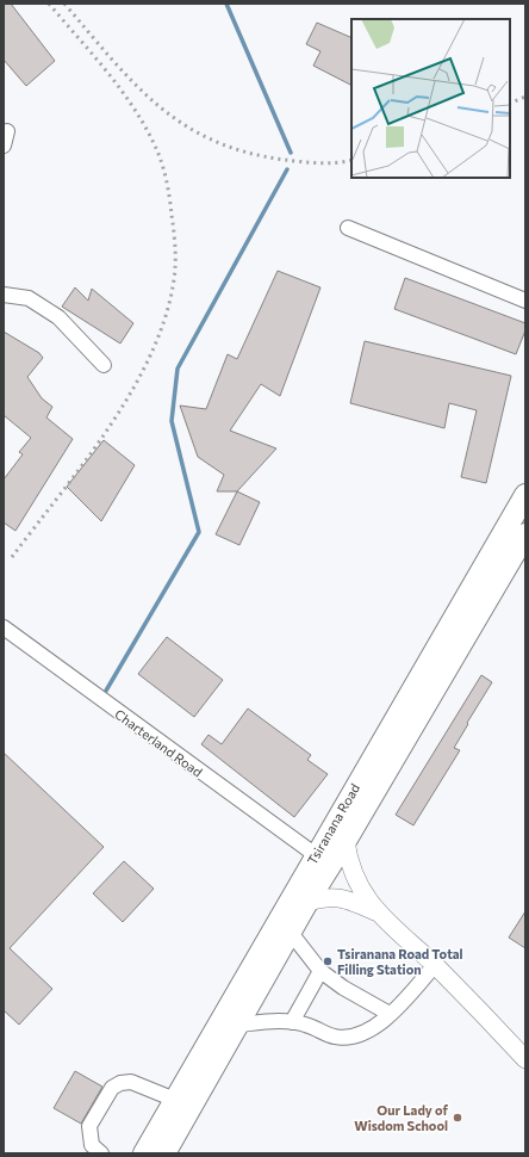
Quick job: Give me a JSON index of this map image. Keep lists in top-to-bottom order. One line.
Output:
{"streets":{"highway":["Tsiranana Road"],"street":["Charterland Road"]},"crossings":[["Charterland Road","Tsiranana Road"]],"places":["Tsiranana Road Total Filling Station","Our Lady of Wisdom School"]}
